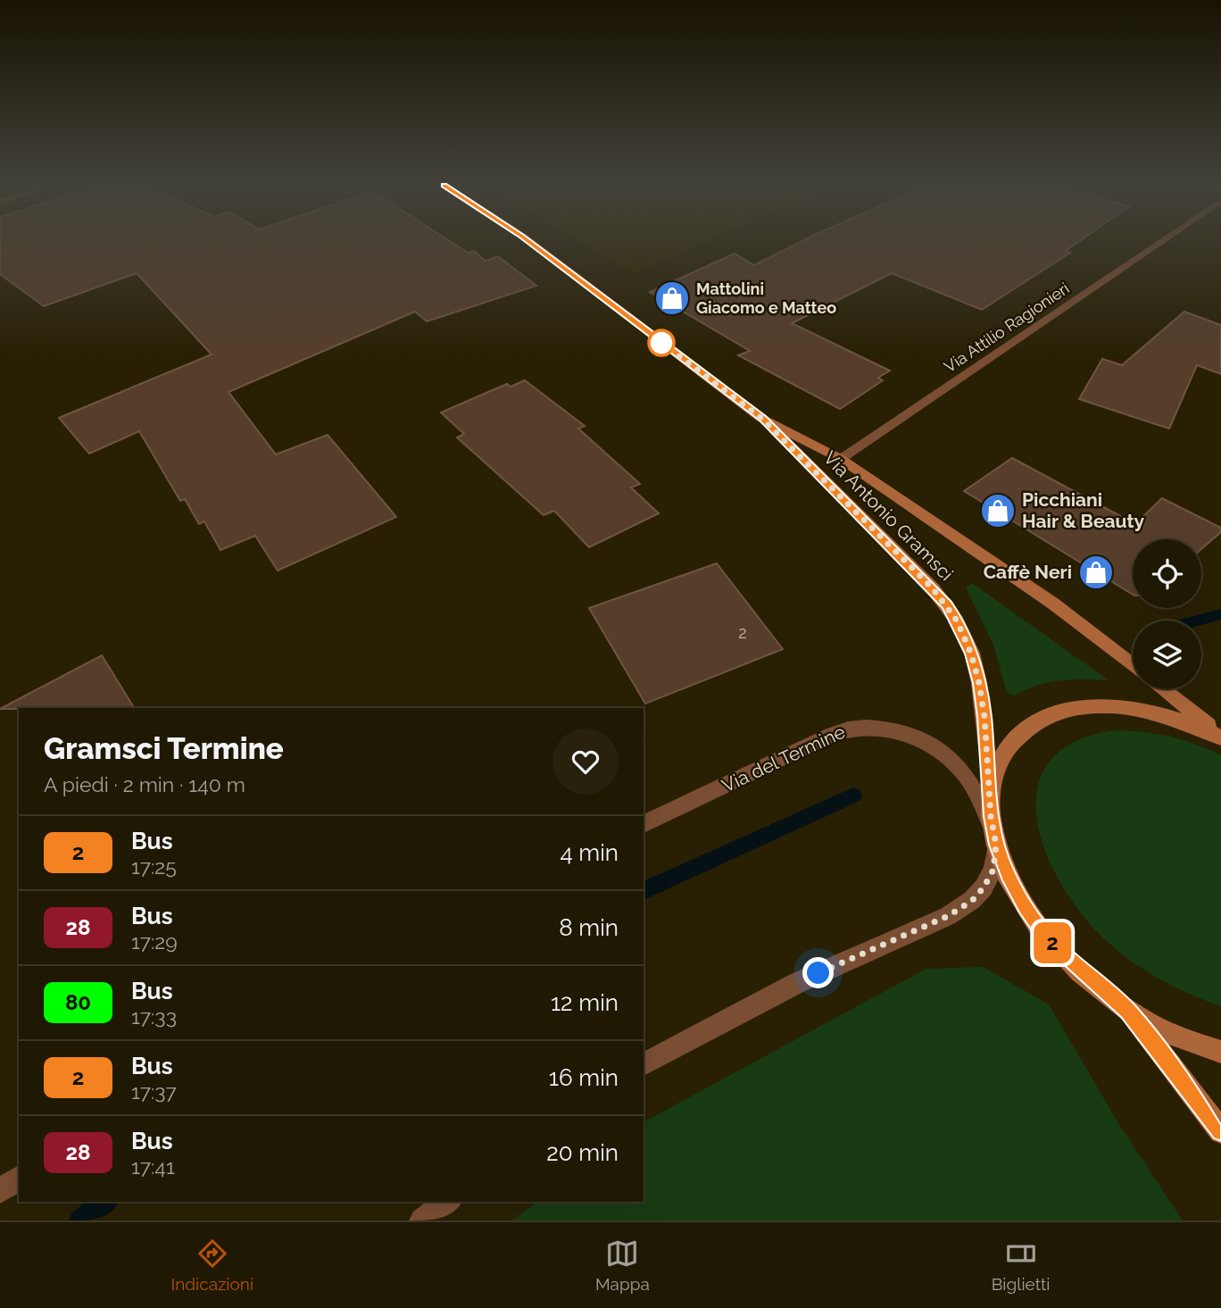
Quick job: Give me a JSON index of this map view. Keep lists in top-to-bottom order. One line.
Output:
{"streets":{"main road":["Via Antonio Gramsci"],"street":["Via Attilio Ragionieri","Via del Termine"]},"crossings":[["Via Attilio Ragionieri","Via Antonio Gramsci"],["Via Antonio Gramsci","Via del Termine"]],"places":{"shop":["Mattolini Giacomo e Matteo","Picchiani Hair & Beauty","Caffè Neri"]},"lines":["bus line 2"],"house_numbers":["2"],"page":{"on_map":"2","heading":["Gramsci Termine","A piedi · 2 min · 140 m"],"list":[{"mark":"2","name":"Bus","note":"17:25","value":"4 min"},{"mark":"28","name":"Bus","note":"17:29","value":"8 min"},{"mark":"80","name":"Bus","note":"17:33","value":"12 min"},{"mark":"2","name":"Bus","note":"17:37","value":"16 min"},{"mark":"28","name":"Bus","note":"17:41","value":"20 min"}],"tabs":["Indicazioni","Mappa","Biglietti"]}}
